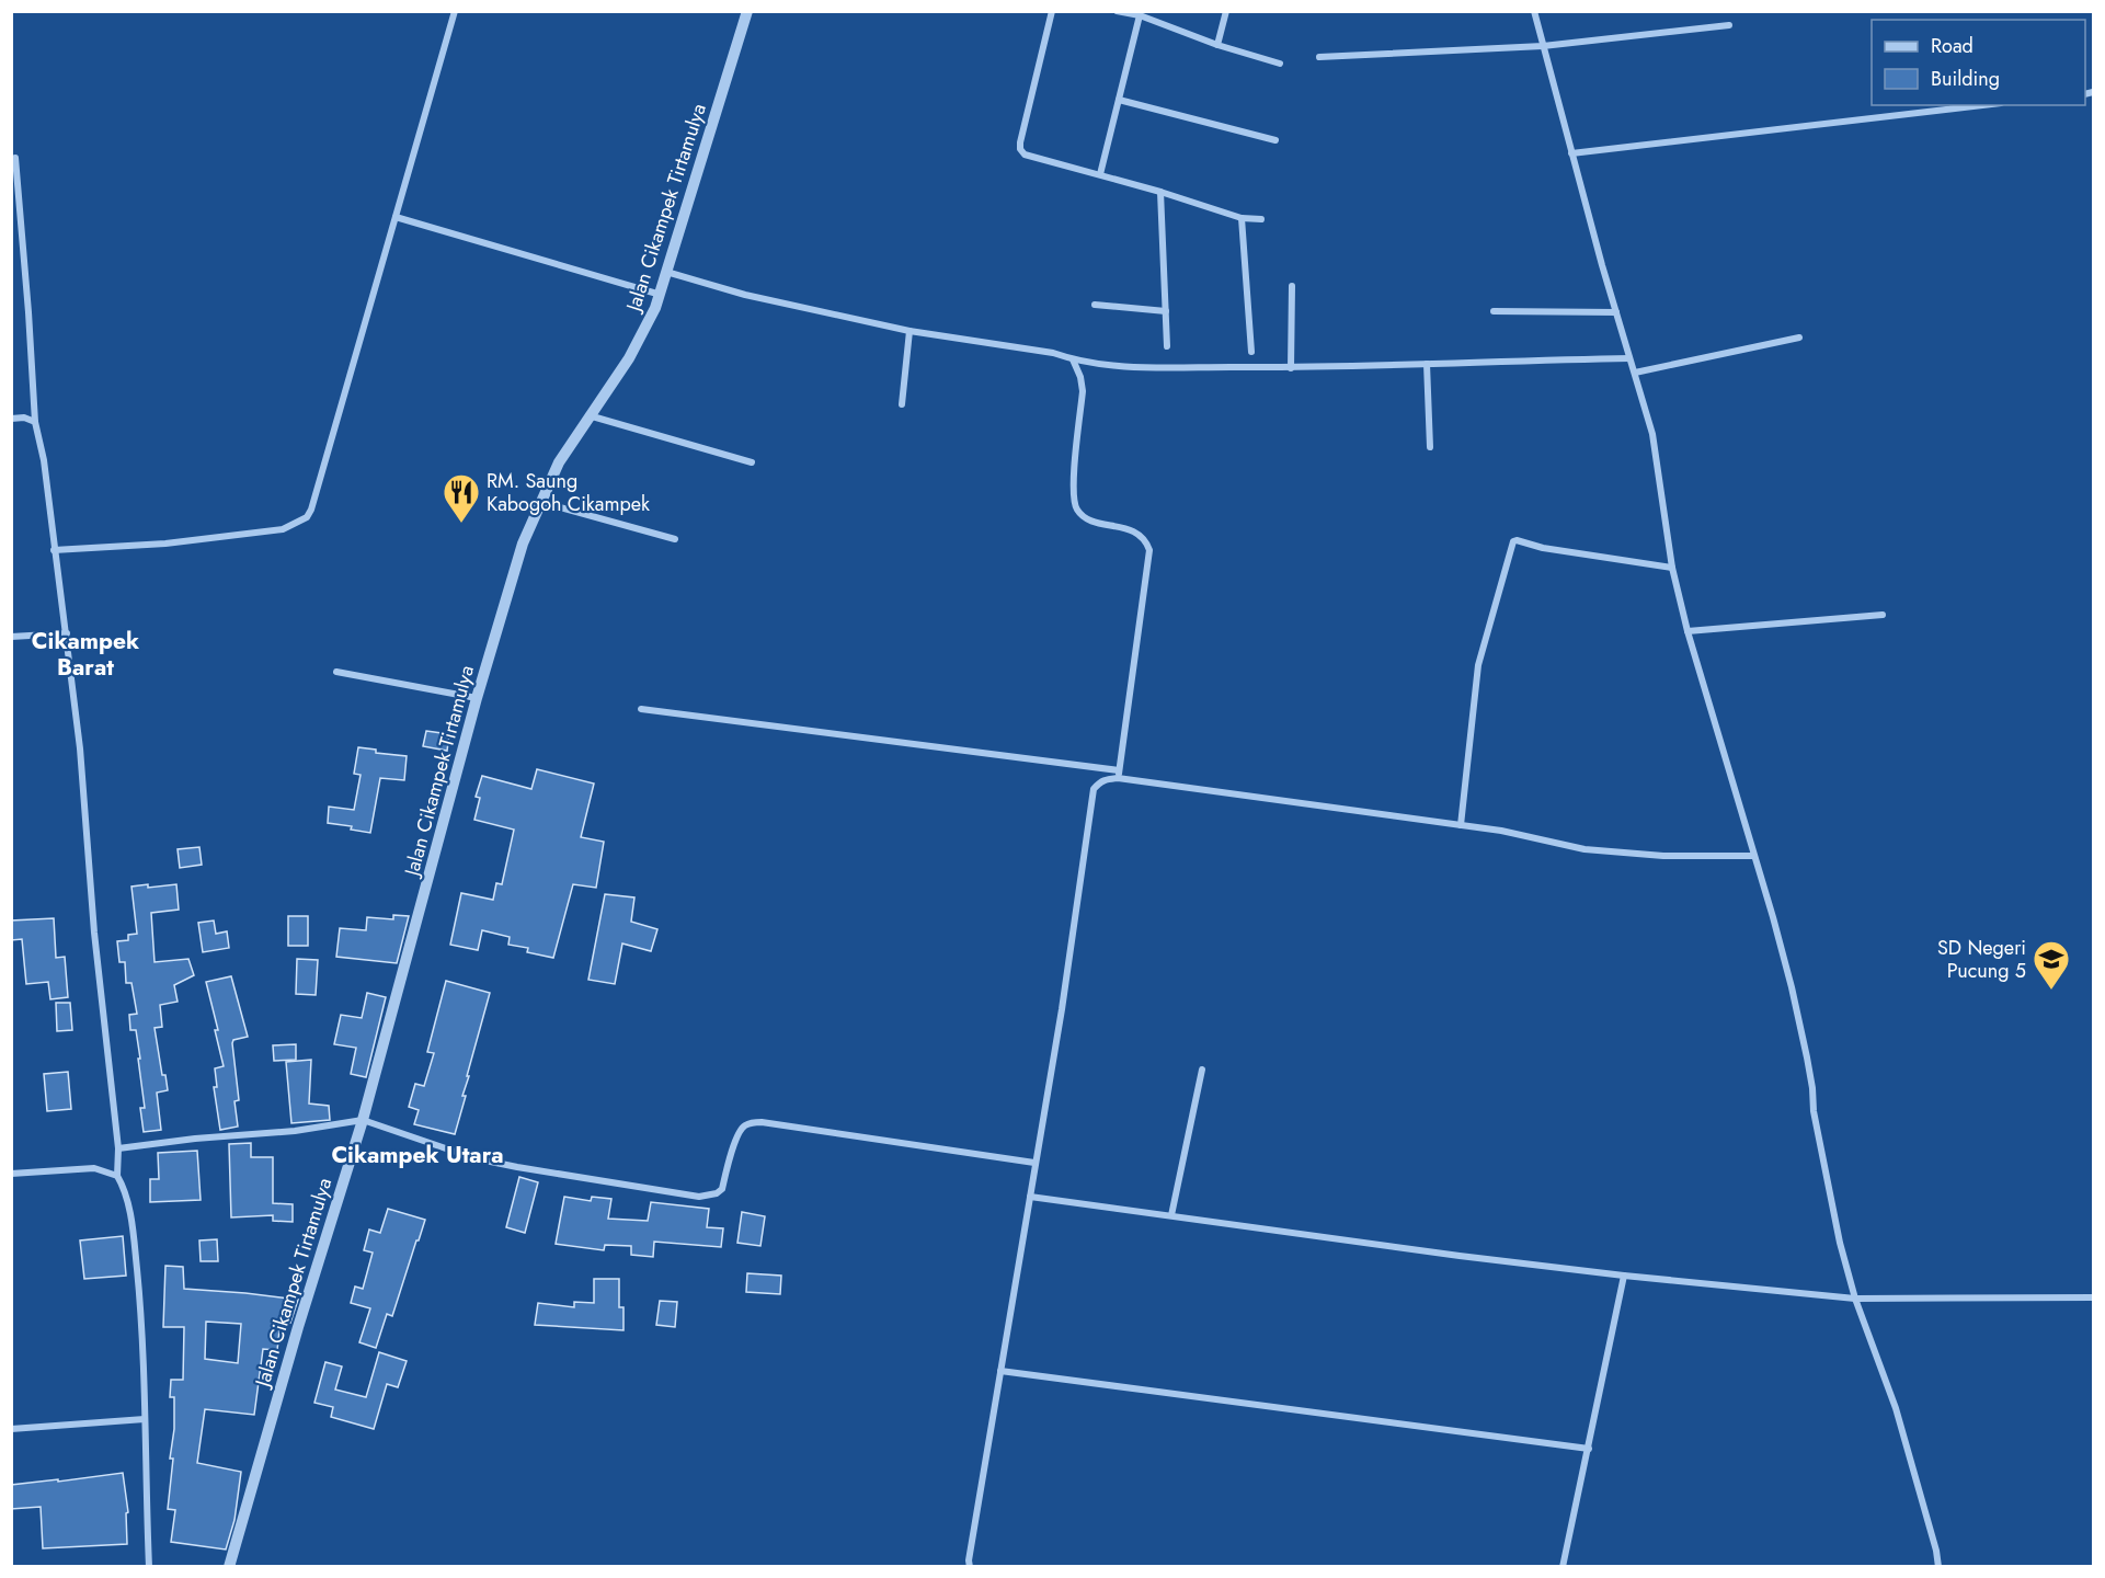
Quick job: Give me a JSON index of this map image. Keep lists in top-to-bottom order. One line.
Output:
{"streets":{"street":["Jalan Cikampek Tirtamulya"]},"districts":["Cikampek Barat","Cikampek Utara"],"places":{"restaurant":["RM. Saung Kabogoh Cikampek"],"school or university":["SD Negeri Pucung 5"]},"legend":["Road","Building"]}
